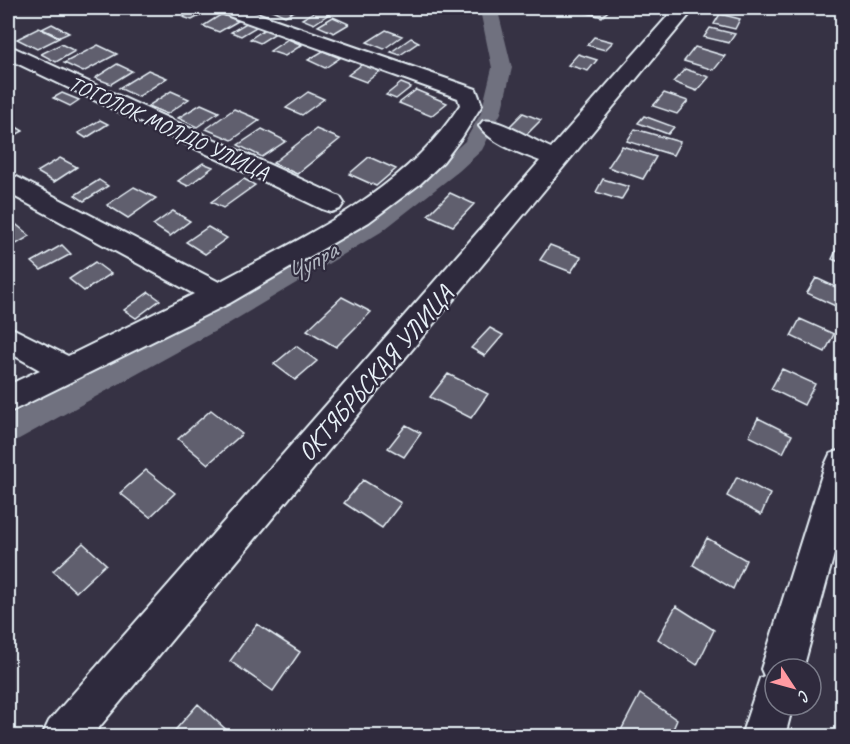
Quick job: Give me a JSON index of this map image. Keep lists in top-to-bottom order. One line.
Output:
{"streets":{"street":["ТОГОЛОК МОЛДО УЛИЦА","ОКТЯБРЬСКАЯ УЛИЦА"]},"water":["Чупра"],"north":"bottom right"}
